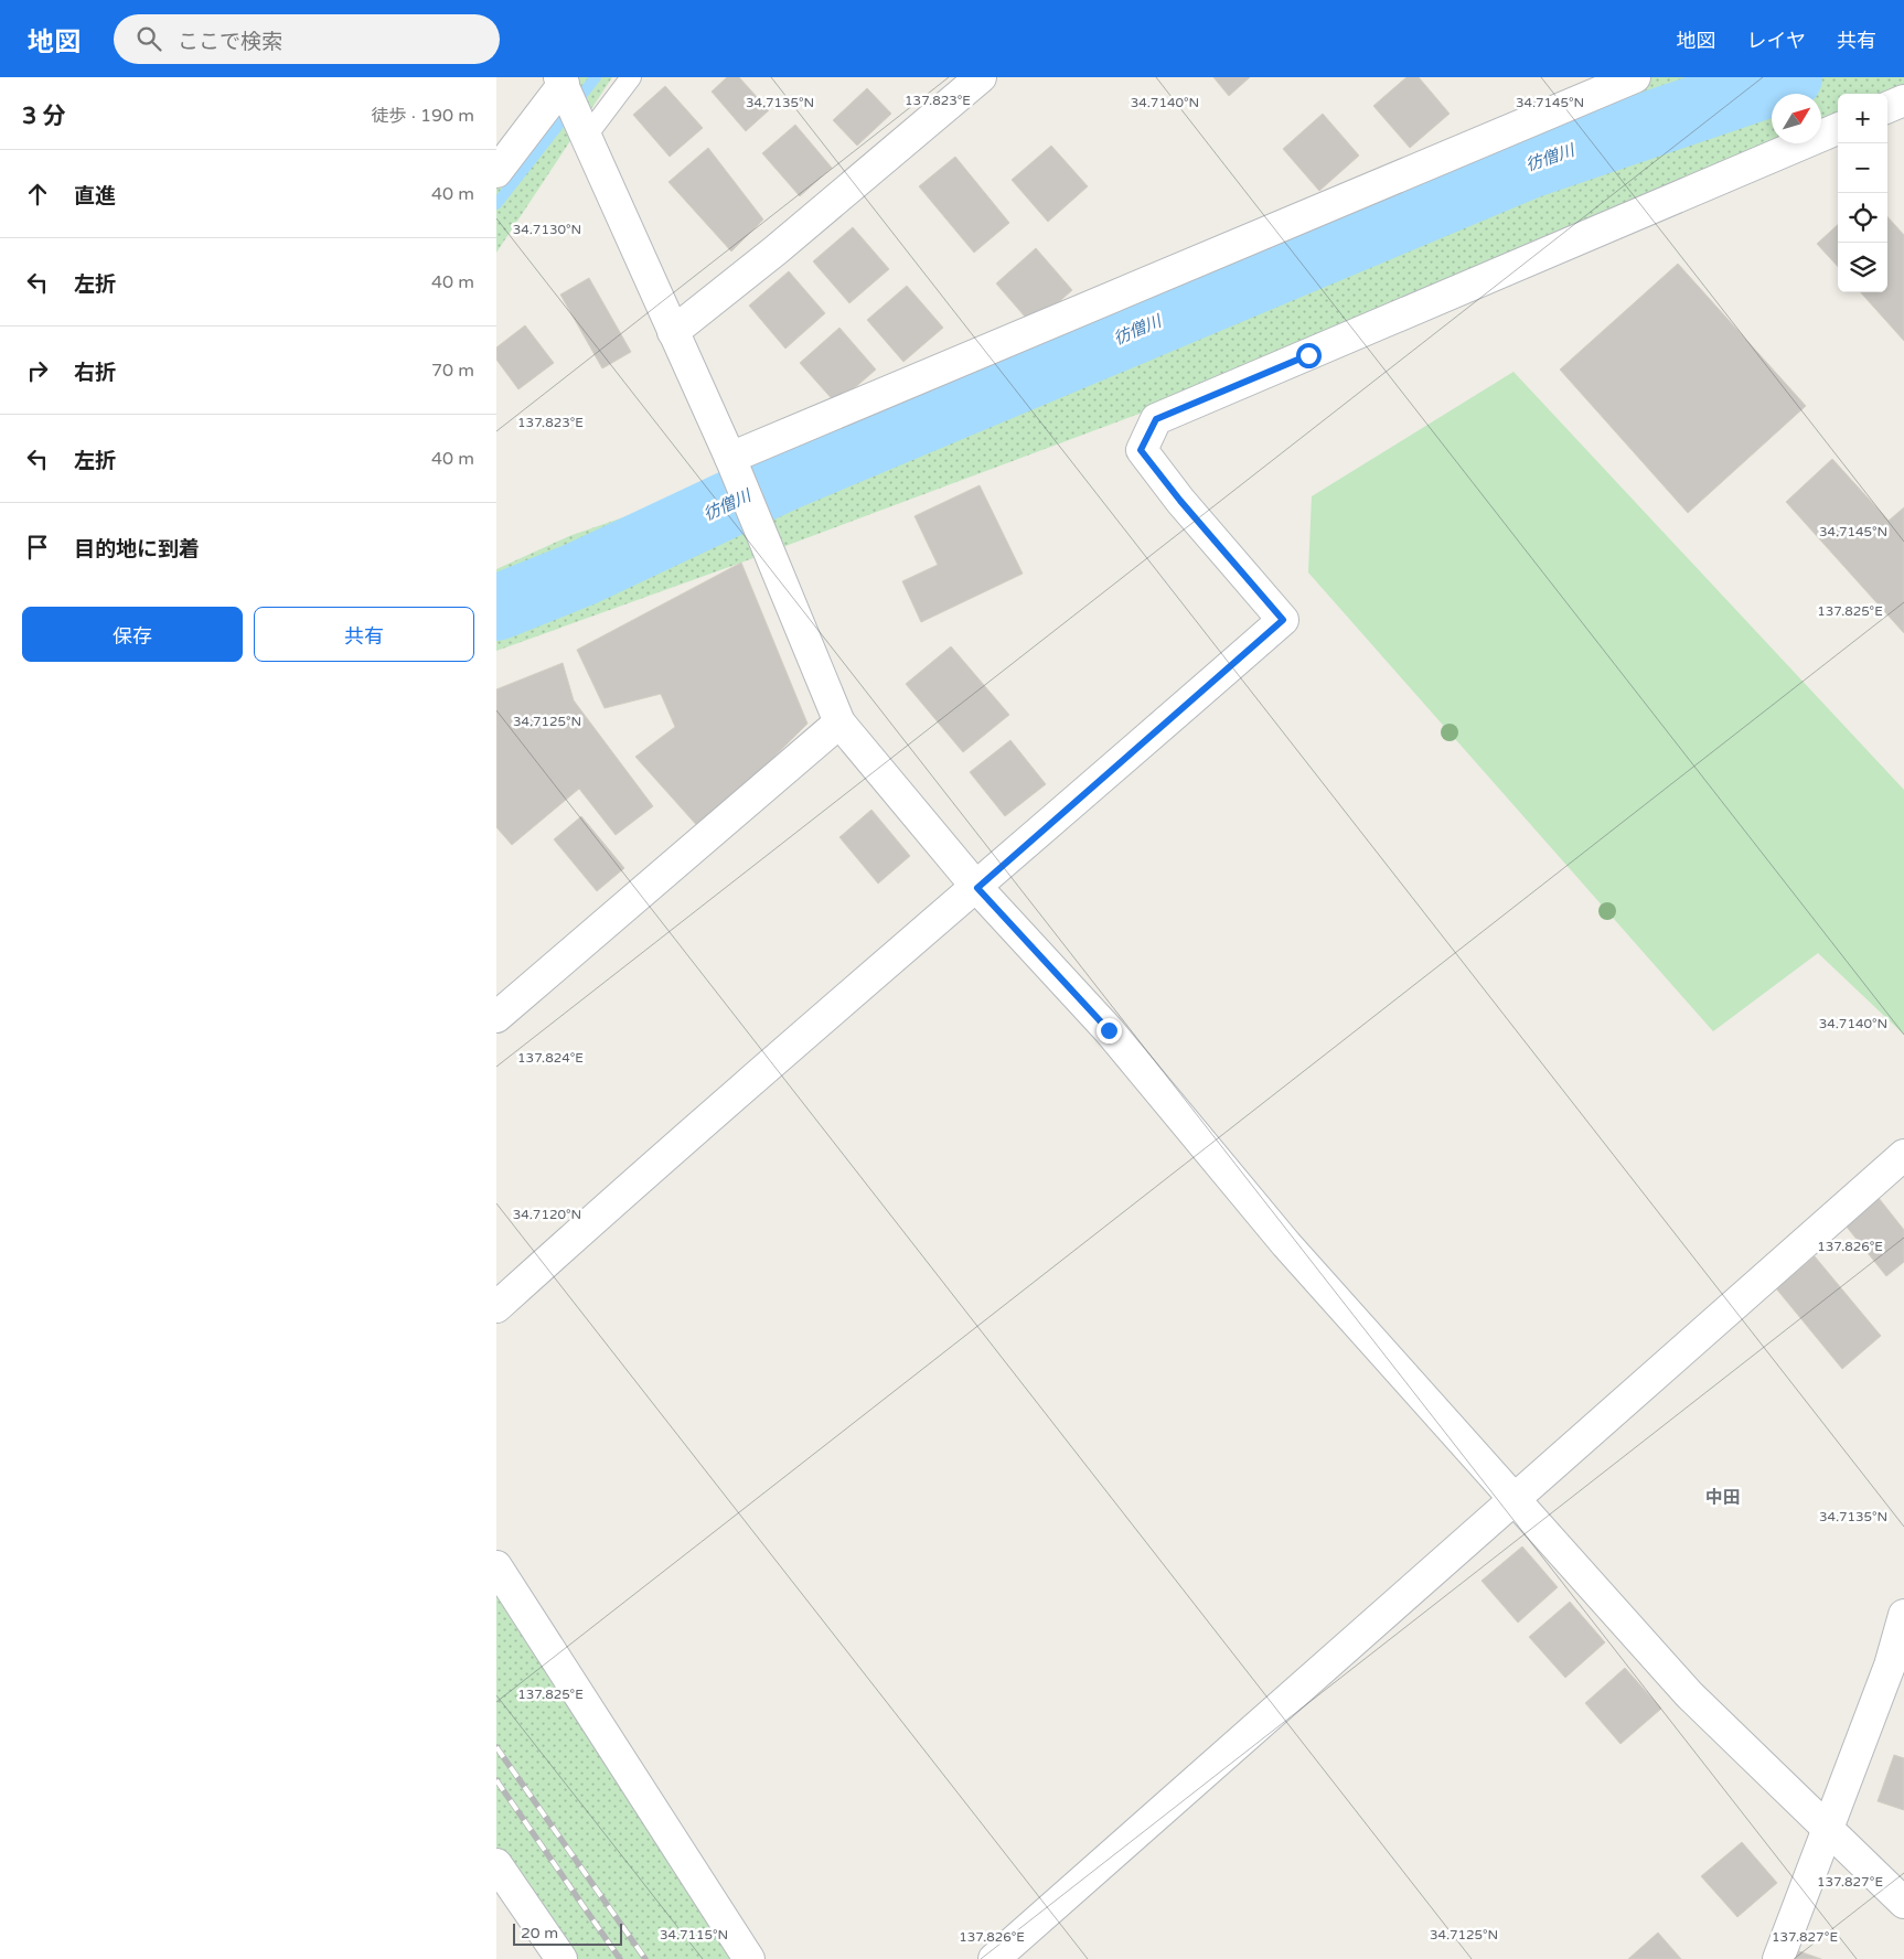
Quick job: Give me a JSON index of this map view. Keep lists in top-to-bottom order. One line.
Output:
{"districts":["中田"],"water":["彷僧川"],"scale_bar":"20 m","north":"top right","page":{"header":"地図","search":"ここで検索","nav":["地図","レイヤ","共有"],"heading":["3 分","徒歩 · 190 m"],"map_buttons":["+","−"],"list":[["直進","40 m"],["左折","40 m"],["右折","70 m"],["左折","40 m"],"目的地に到着"],"buttons":["保存","共有"],"scale":"20 m"},"coordinates":["137.823°E","34.7135°N","34.7140°N","34.7145°N","34.7130°N","137.825°E","34.7125°N","137.824°E","34.7120°N","137.826°E","137.827°E","34.7115°N"]}
